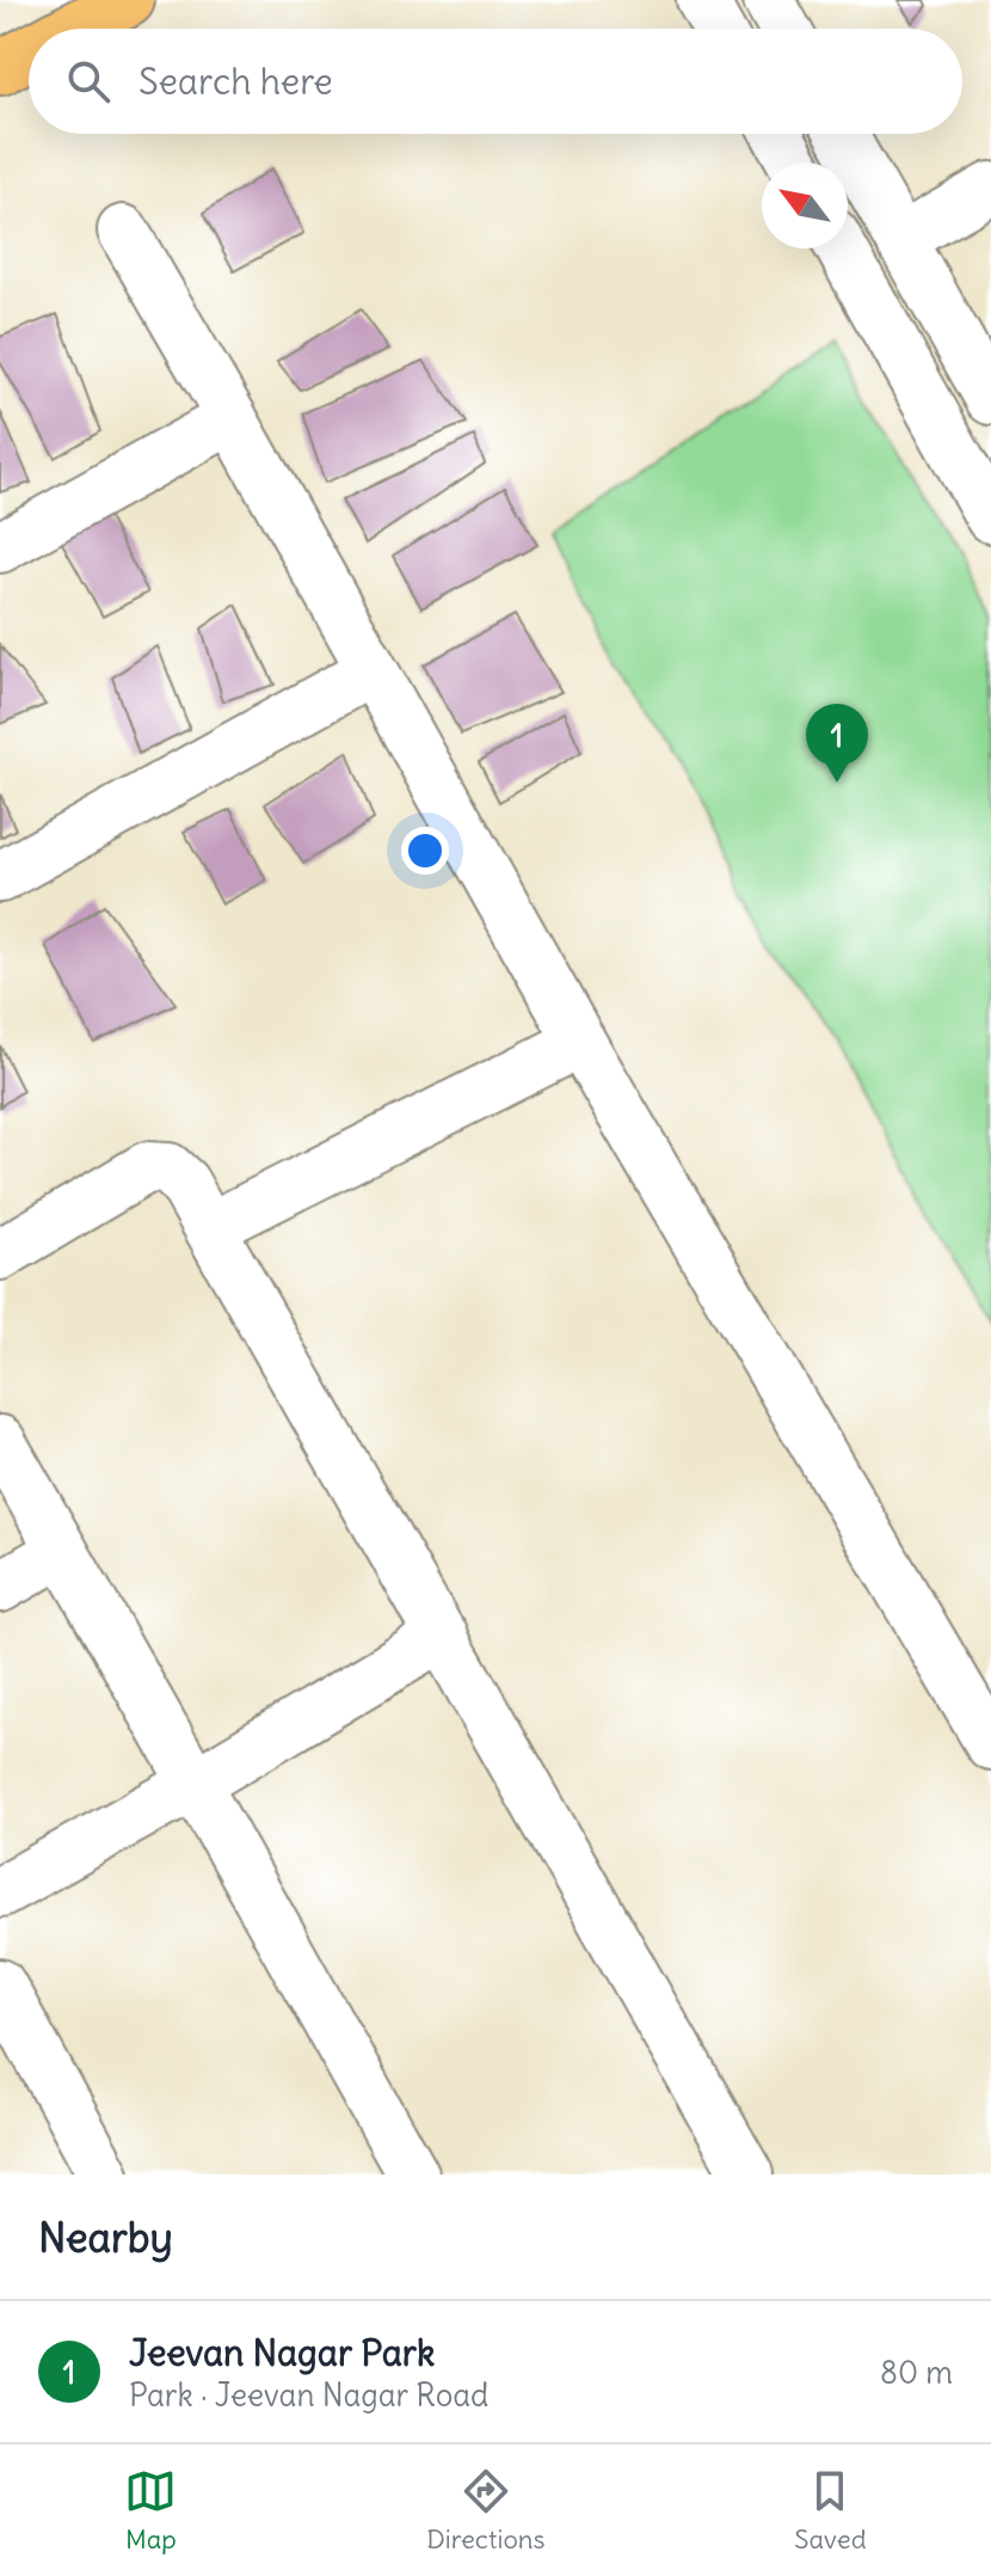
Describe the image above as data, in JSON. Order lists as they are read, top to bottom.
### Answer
{
  "north": "top left",
  "page": {
    "search": "Search here",
    "pins": "1",
    "heading": "Nearby",
    "list": [
      {
        "mark": "1",
        "name": "Jeevan Nagar Park",
        "note": "Park · Jeevan Nagar Road",
        "value": "80 m"
      }
    ],
    "nav": ["Map", "Directions", "Saved"]
  }
}
